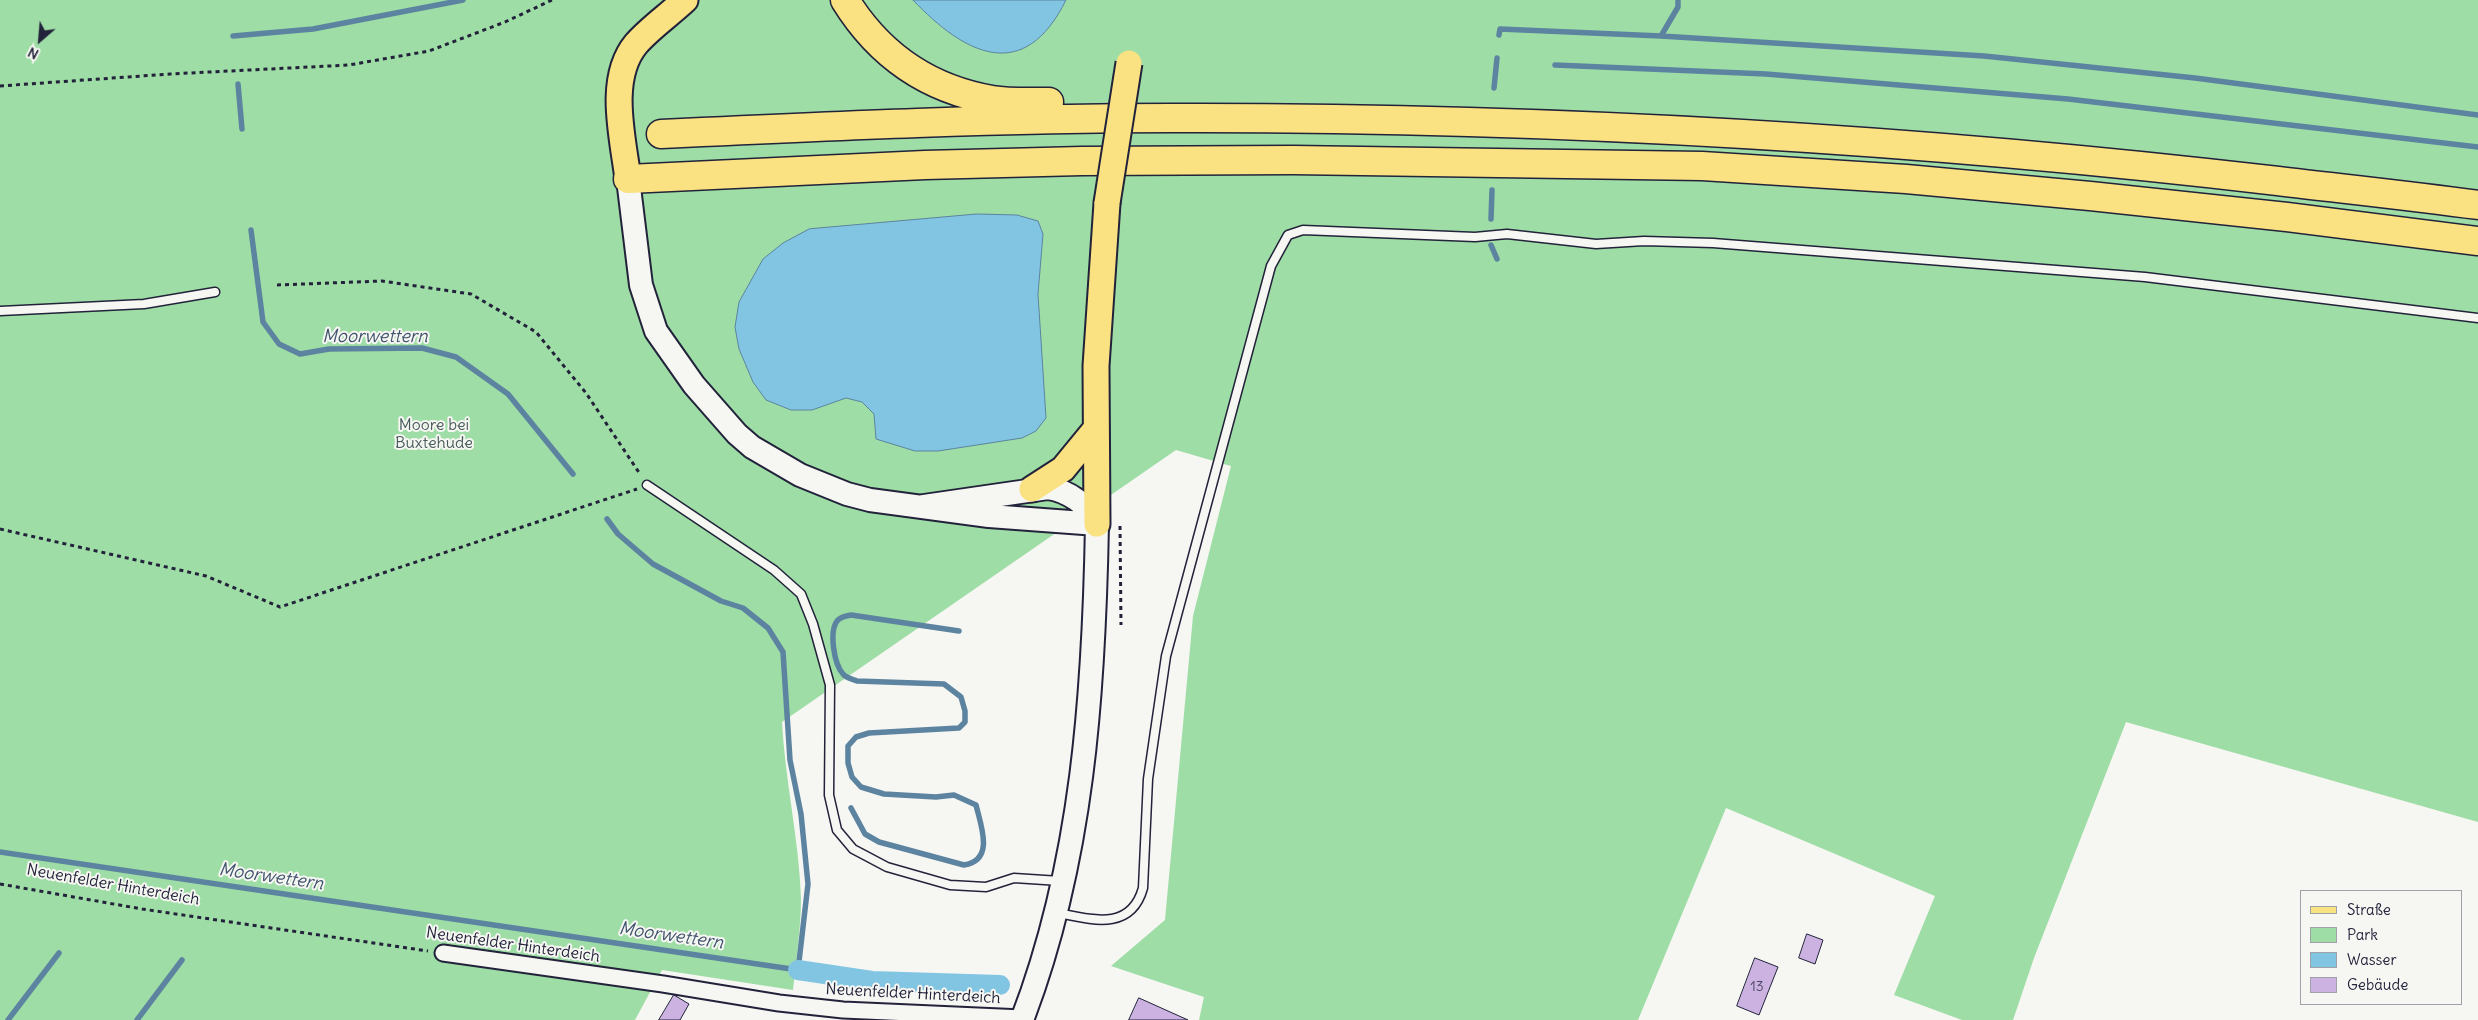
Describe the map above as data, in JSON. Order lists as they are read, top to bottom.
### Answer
{
  "streets": {
    "street": ["Neuenfelder Hinterdeich"]
  },
  "water": ["Moorwettern"],
  "parks": ["Moore bei Buxtehude"],
  "house_numbers": ["13"],
  "legend": [
    "Straße",
    "Park",
    "Wasser",
    "Gebäude"
  ],
  "north": "bottom left"
}
